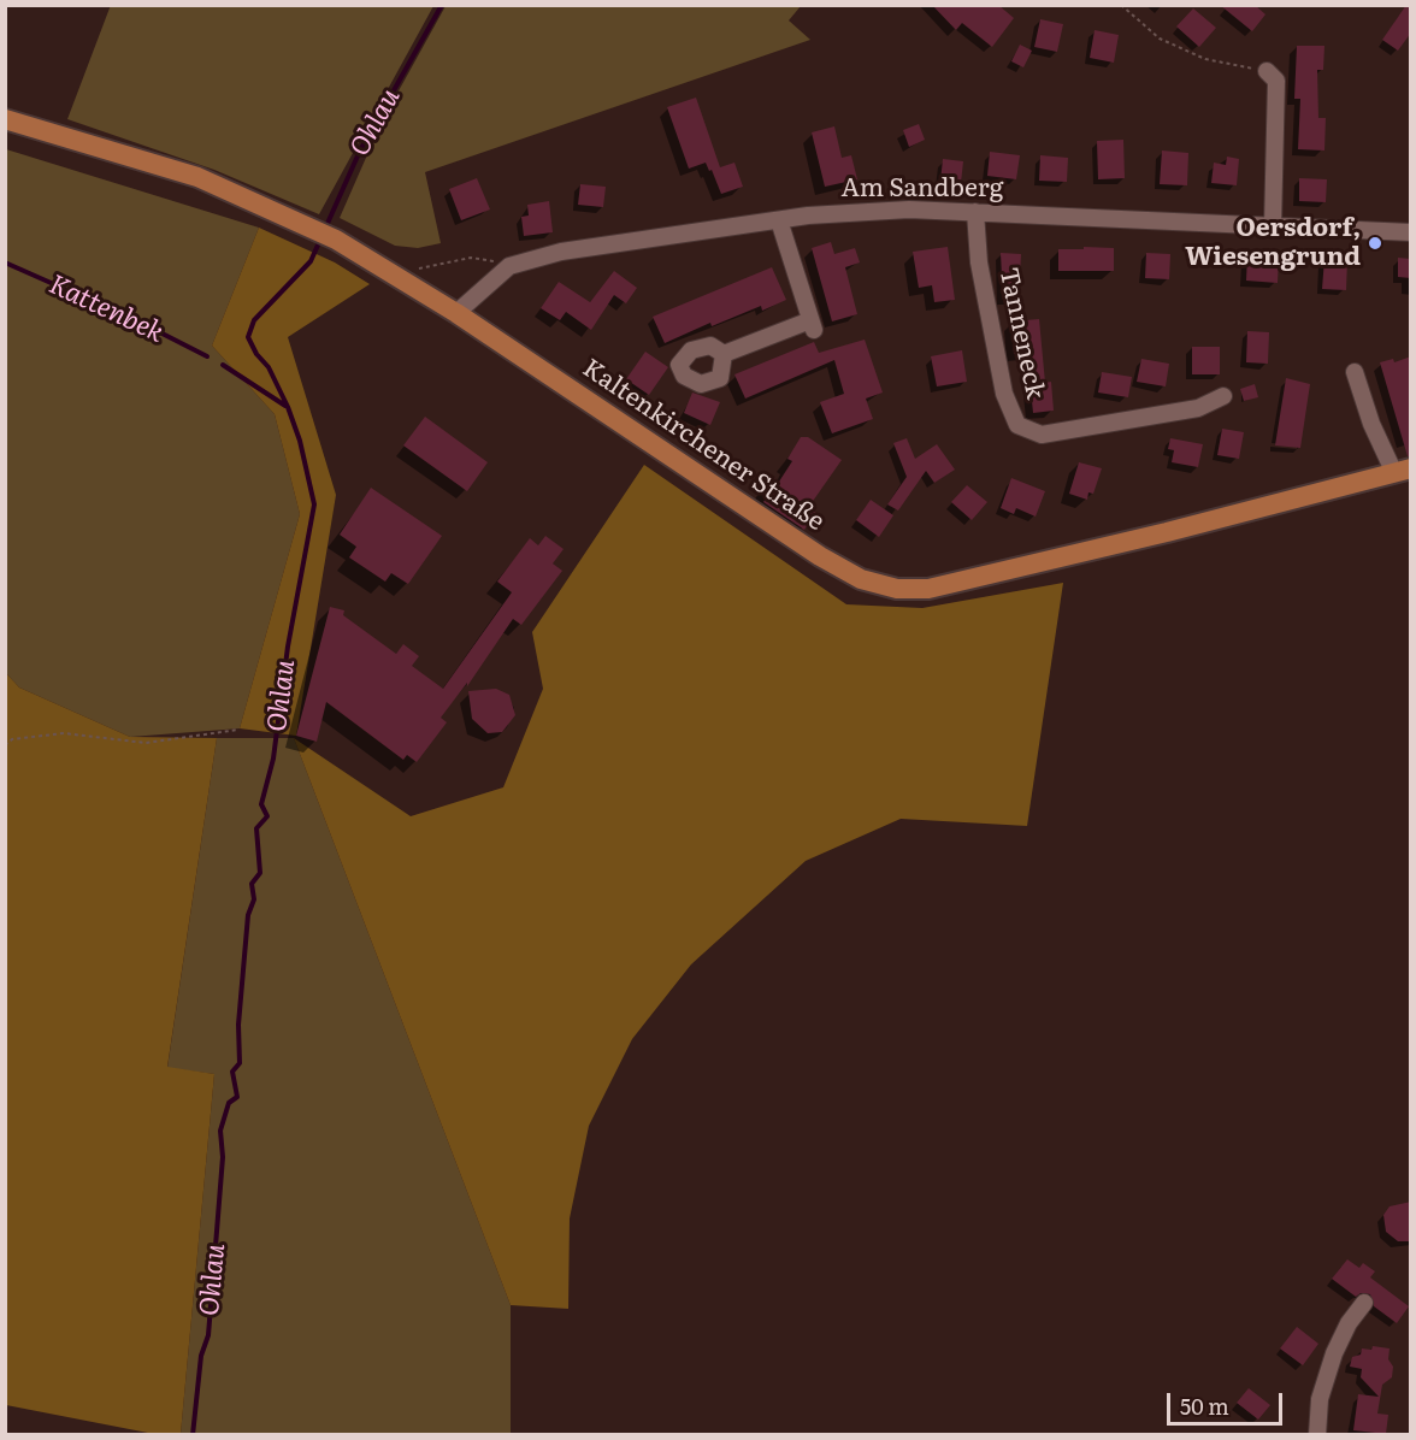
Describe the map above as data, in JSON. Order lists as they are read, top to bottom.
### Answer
{
  "streets": {
    "main road": ["Kaltenkirchener Straße"],
    "street": ["Am Sandberg", "Tanneneck"]
  },
  "crossings": [
    ["Am Sandberg", "Tanneneck"],
    ["Am Sandberg", "Kaltenkirchener Straße"]
  ],
  "water": ["Ohlau", "Kattenbek"],
  "places": ["Oersdorf, Wiesengrund"],
  "scale_bar": "50 m"
}
